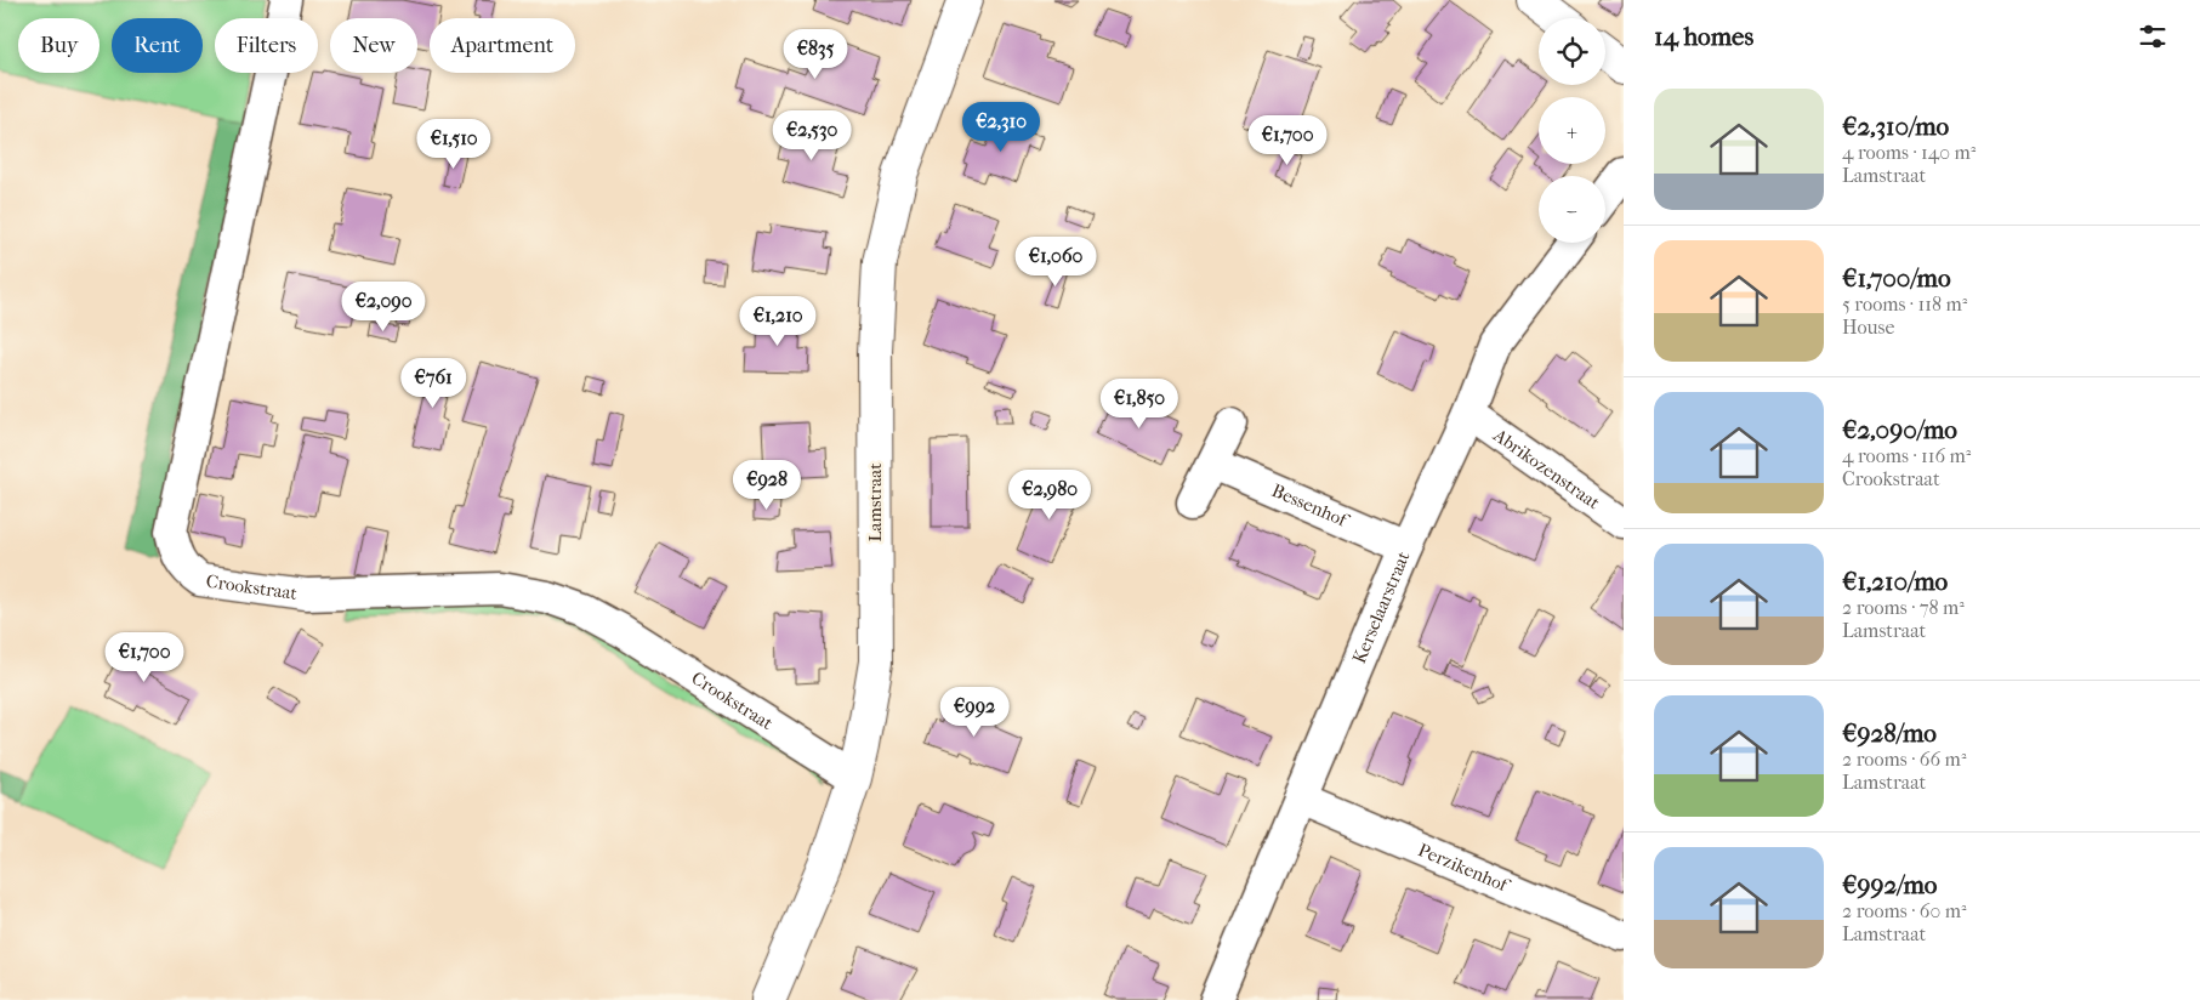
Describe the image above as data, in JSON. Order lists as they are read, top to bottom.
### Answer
{
  "streets": {
    "street": [
      "Abrikozenstraat",
      "Lamstraat",
      "Bessenhof",
      "Crookstraat",
      "Kerselaarstraat",
      "Perzikenhof"
    ]
  },
  "crossings": [
    ["Abrikozenstraat", "Kerselaarstraat"],
    ["Lamstraat", "Crookstraat"],
    ["Bessenhof", "Kerselaarstraat"],
    ["Kerselaarstraat", "Perzikenhof"]
  ],
  "page": {
    "heading": "14 homes",
    "map_buttons": ["+", "−"],
    "chip": [
      "Buy",
      "Rent",
      "Filters",
      "New",
      "Apartment"
    ],
    "price": [
      "€835",
      "€2,310",
      "€2,530",
      "€1,700",
      "€1,510",
      "€1,060",
      "€2,090",
      "€1,210",
      "€761",
      "€1,850",
      "€928",
      "€2,980",
      "€1,700",
      "€992"
    ],
    "list": [
      {
        "name": "€2,310/mo",
        "note": "4 rooms · 140 m² · Lamstraat"
      },
      {
        "name": "€1,700/mo",
        "note": "5 rooms · 118 m² · House"
      },
      {
        "name": "€2,090/mo",
        "note": "4 rooms · 116 m² · Crookstraat"
      },
      {
        "name": "€1,210/mo",
        "note": "2 rooms · 78 m² · Lamstraat"
      },
      {
        "name": "€928/mo",
        "note": "2 rooms · 66 m² · Lamstraat"
      },
      {
        "name": "€992/mo",
        "note": "2 rooms · 60 m² · Lamstraat"
      }
    ]
  }
}
